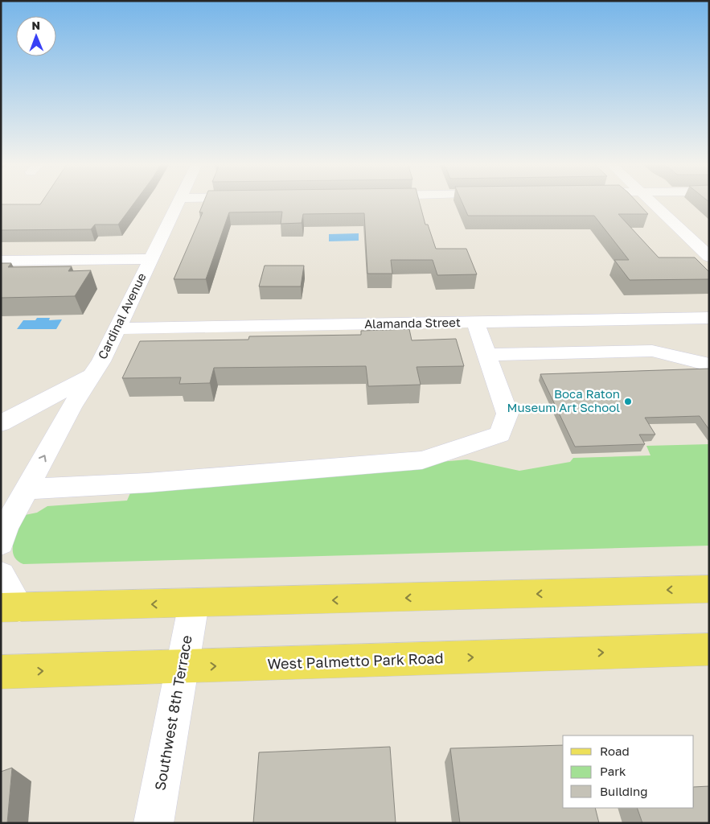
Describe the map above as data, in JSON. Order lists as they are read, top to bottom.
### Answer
{
  "streets": {
    "main road": ["West Palmetto Park Road"],
    "street": ["Cardinal Avenue", "Alamanda Street", "Southwest 8th Terrace"]
  },
  "crossings": [
    ["Cardinal Avenue", "Alamanda Street"],
    ["West Palmetto Park Road", "Southwest 8th Terrace"]
  ],
  "places": ["Boca Raton Museum Art School"],
  "legend": ["Road", "Park", "Building"],
  "north": "top"
}
